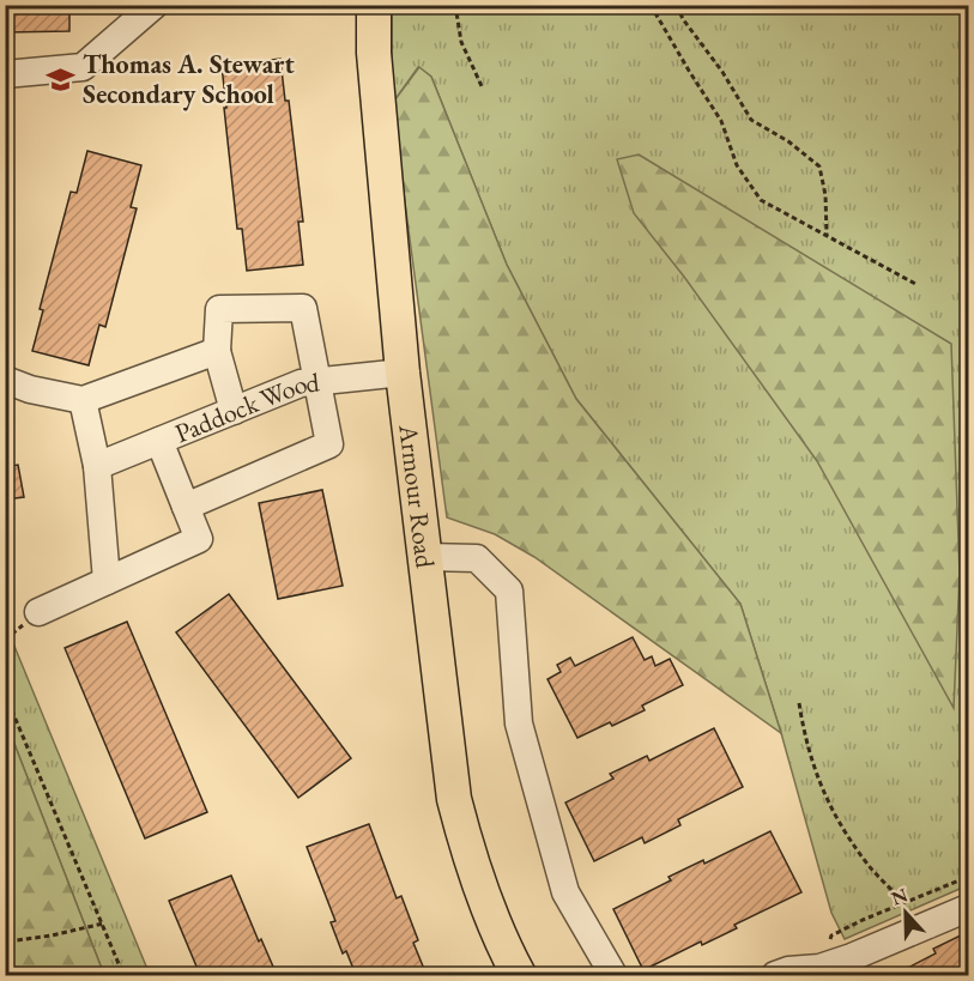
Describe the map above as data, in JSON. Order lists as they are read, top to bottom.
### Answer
{
  "streets": {
    "main road": ["Armour Road"],
    "street": ["Paddock Wood"]
  },
  "crossings": [
    ["Paddock Wood", "Armour Road"]
  ],
  "places": {
    "school or university": ["Thomas A. Stewart Secondary School"]
  },
  "north": "top"
}
